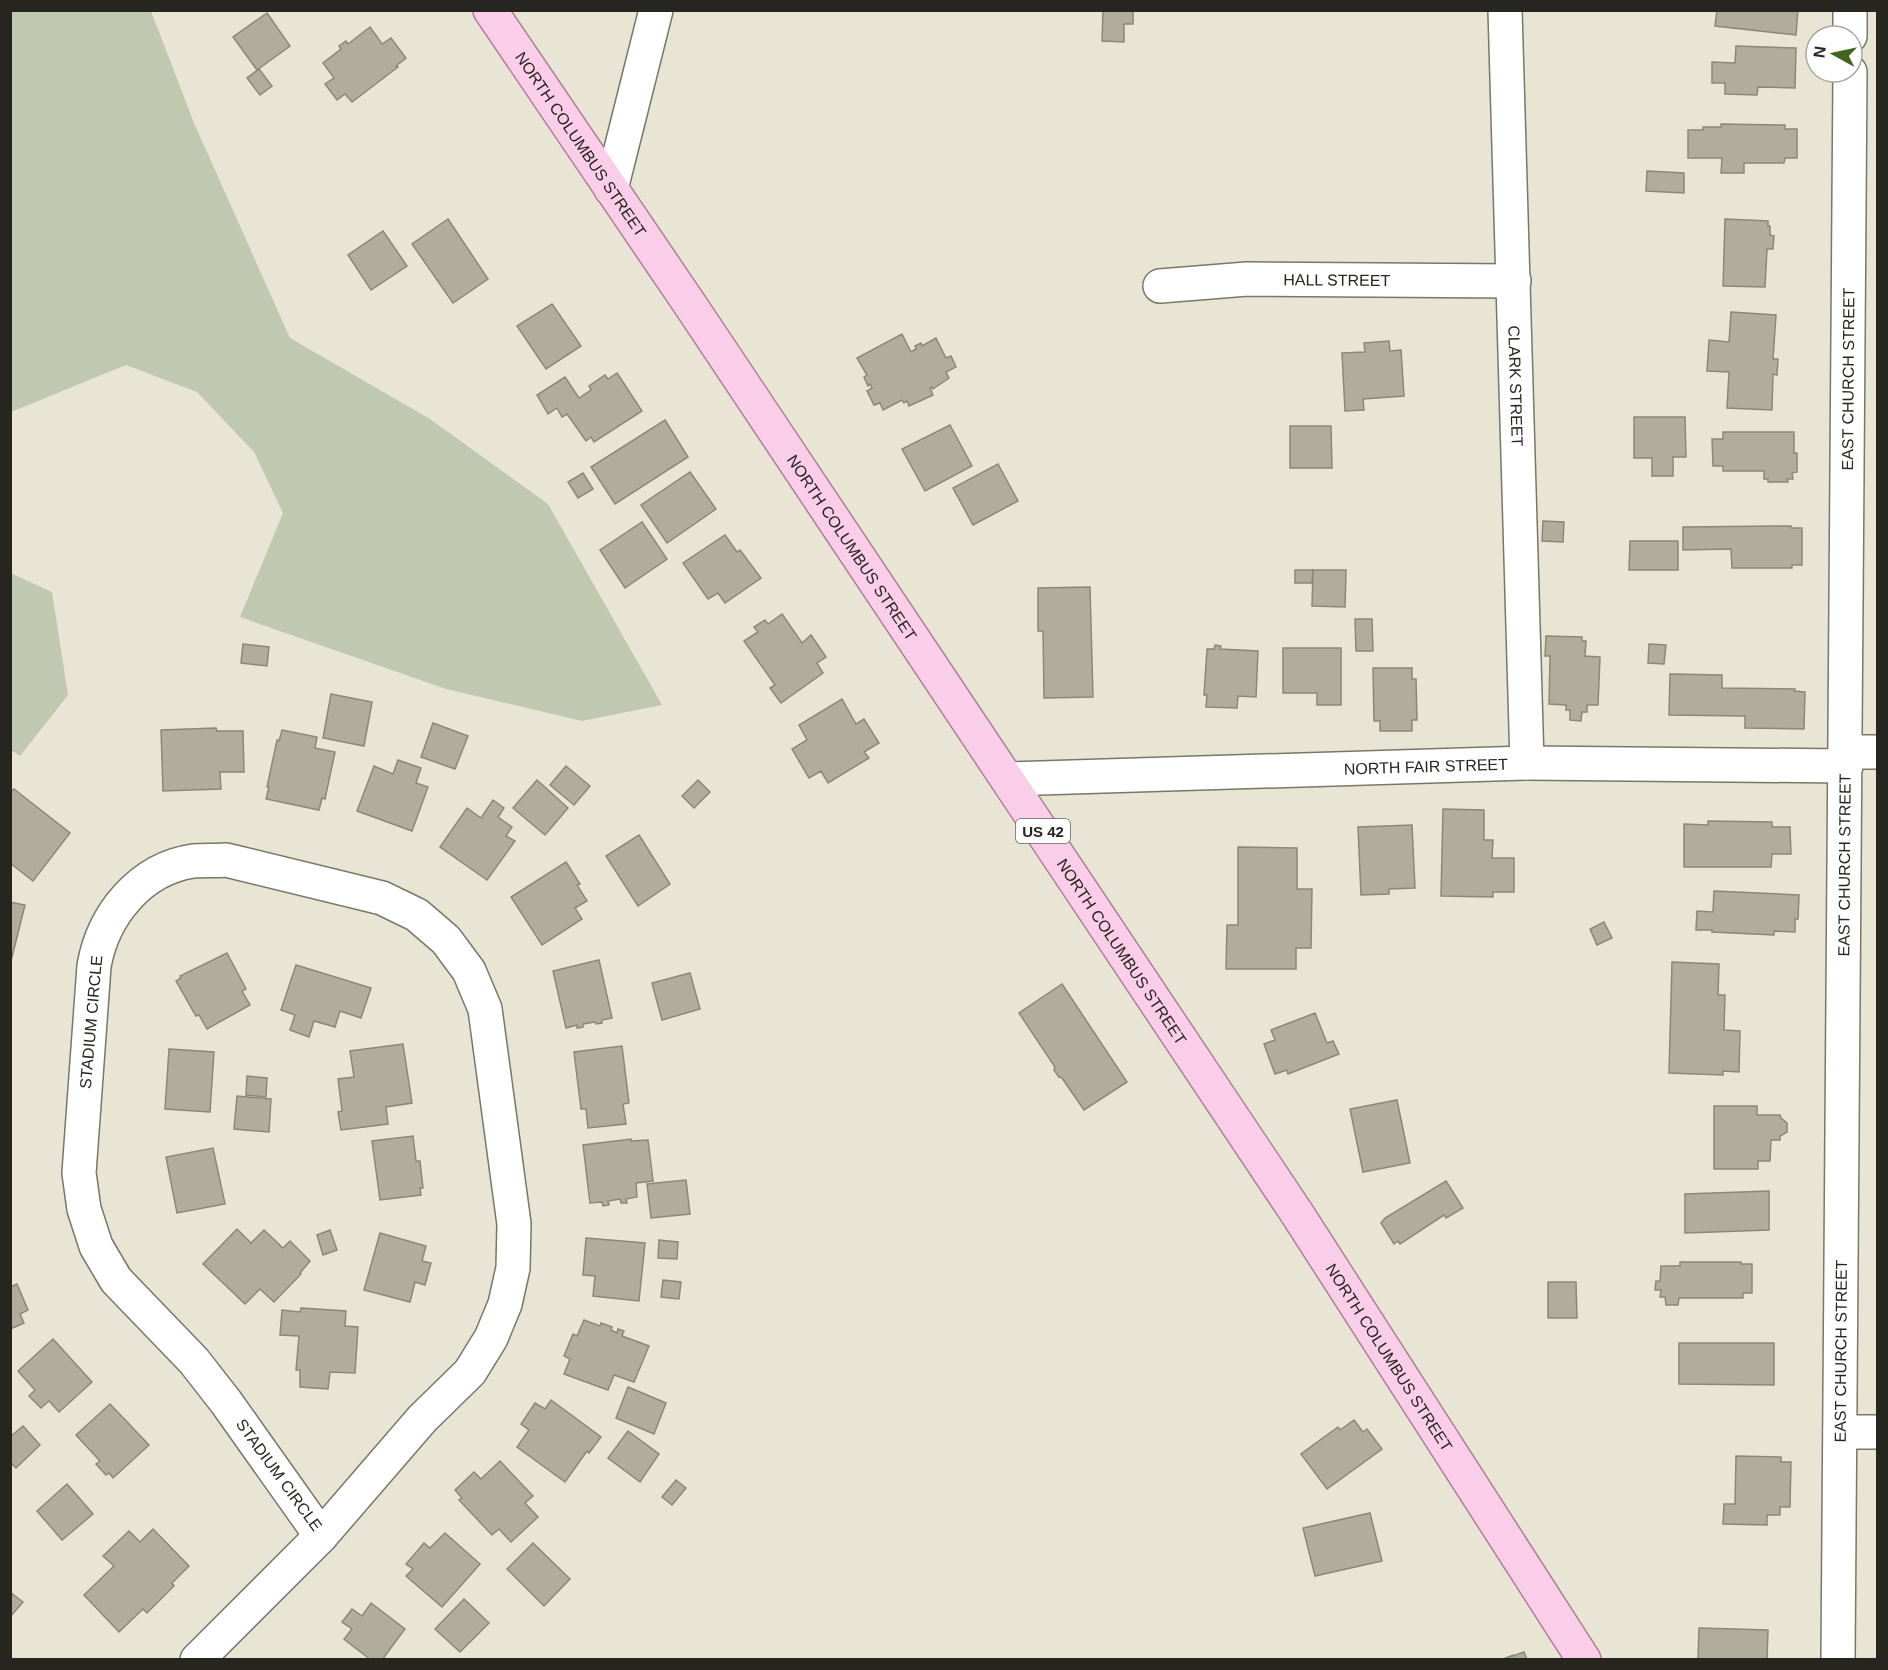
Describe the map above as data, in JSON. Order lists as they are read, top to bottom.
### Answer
{
  "streets": {
    "main road": ["NORTH COLUMBUS STREET", "US 42"],
    "street": [
      "HALL STREET",
      "EAST CHURCH STREET",
      "CLARK STREET",
      "NORTH FAIR STREET",
      "STADIUM CIRCLE"
    ]
  },
  "crossings": [
    ["NORTH COLUMBUS STREET", "NORTH FAIR STREET"],
    ["HALL STREET", "CLARK STREET"],
    ["EAST CHURCH STREET", "NORTH FAIR STREET"],
    ["CLARK STREET", "NORTH FAIR STREET"]
  ],
  "north": "left"
}
